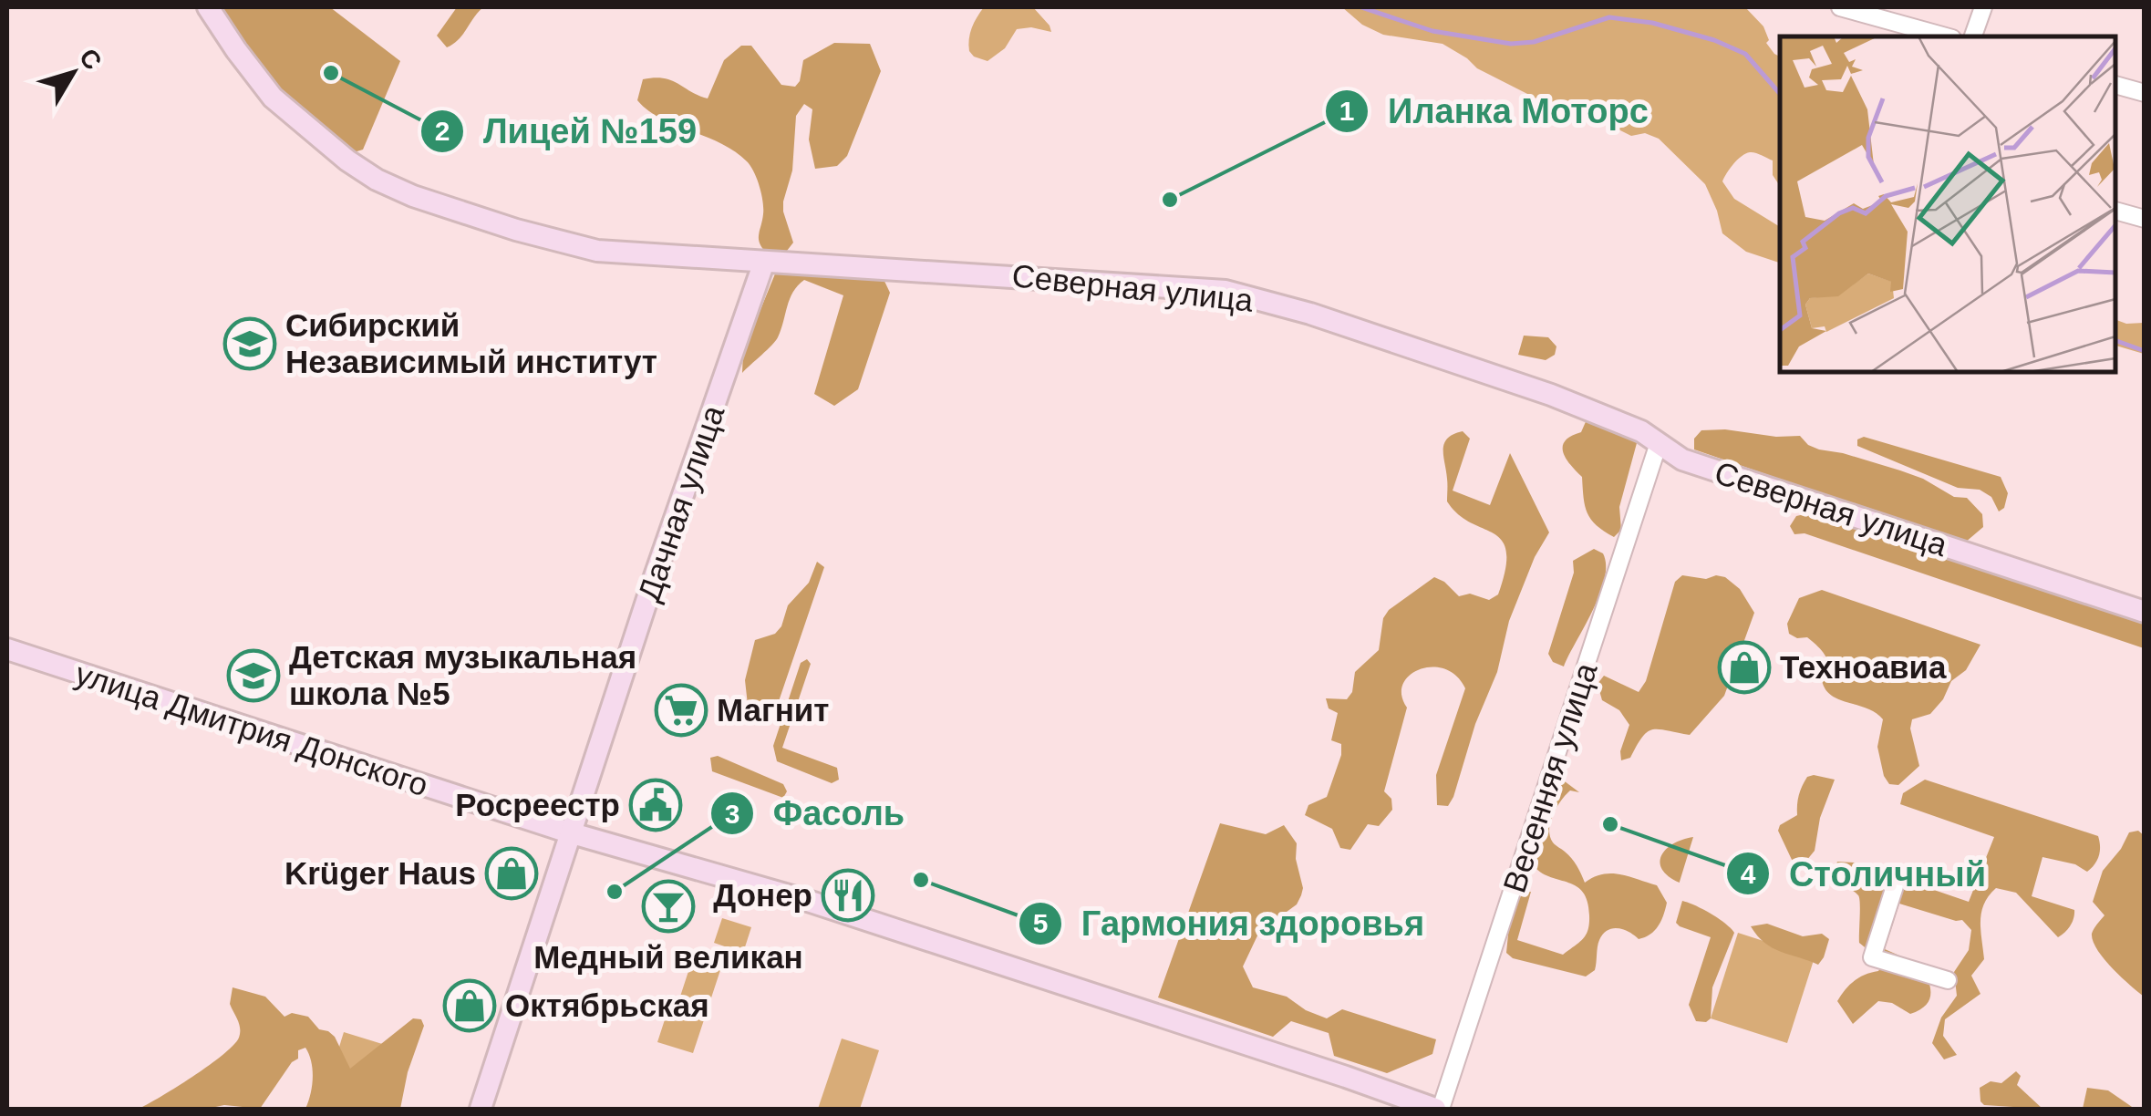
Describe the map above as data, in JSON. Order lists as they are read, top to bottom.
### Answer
{
  "streets": {
    "street": [
      "Северная улица",
      "Дачная улица",
      "улица Дмитрия Донского",
      "Весенняя улица"
    ]
  },
  "crossings": [
    ["Северная улица", "Дачная улица"],
    ["Северная улица", "Весенняя улица"],
    ["Дачная улица", "улица Дмитрия Донского"],
    ["улица Дмитрия Донского", "Весенняя улица"]
  ],
  "places": {
    "other": [
      "Лицей №159",
      "Иланка Моторс",
      "Столичный",
      "Гармония здоровья",
      "Фасоль"
    ],
    "school or university": ["Сибирский Независимый институт", "Детская музыкальная школа №5"],
    "shop": ["Техноавиа", "Krüger Haus", "Октябрьская"],
    "supermarket": ["Магнит"],
    "public building": ["Росреестр"],
    "restaurant": ["Донер"],
    "bar": ["Медный великан"]
  },
  "north": "top right"
}
